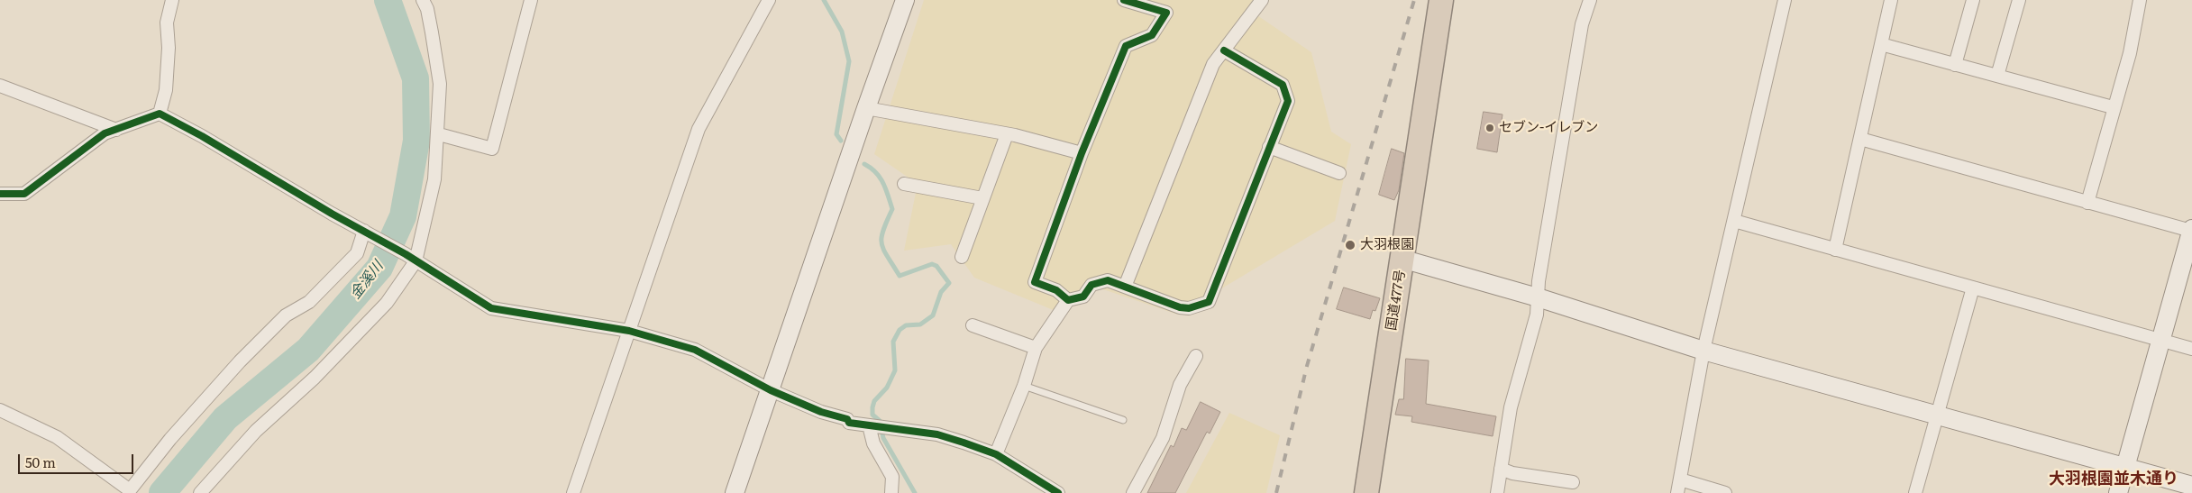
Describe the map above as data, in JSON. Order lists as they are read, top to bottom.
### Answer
{
  "streets": {
    "highway": ["国道477号"]
  },
  "districts": ["大羽根園並木通り"],
  "water": ["金溪川"],
  "places": ["セブン-イレブン", "大羽根園"],
  "scale_bar": "50 m"
}
